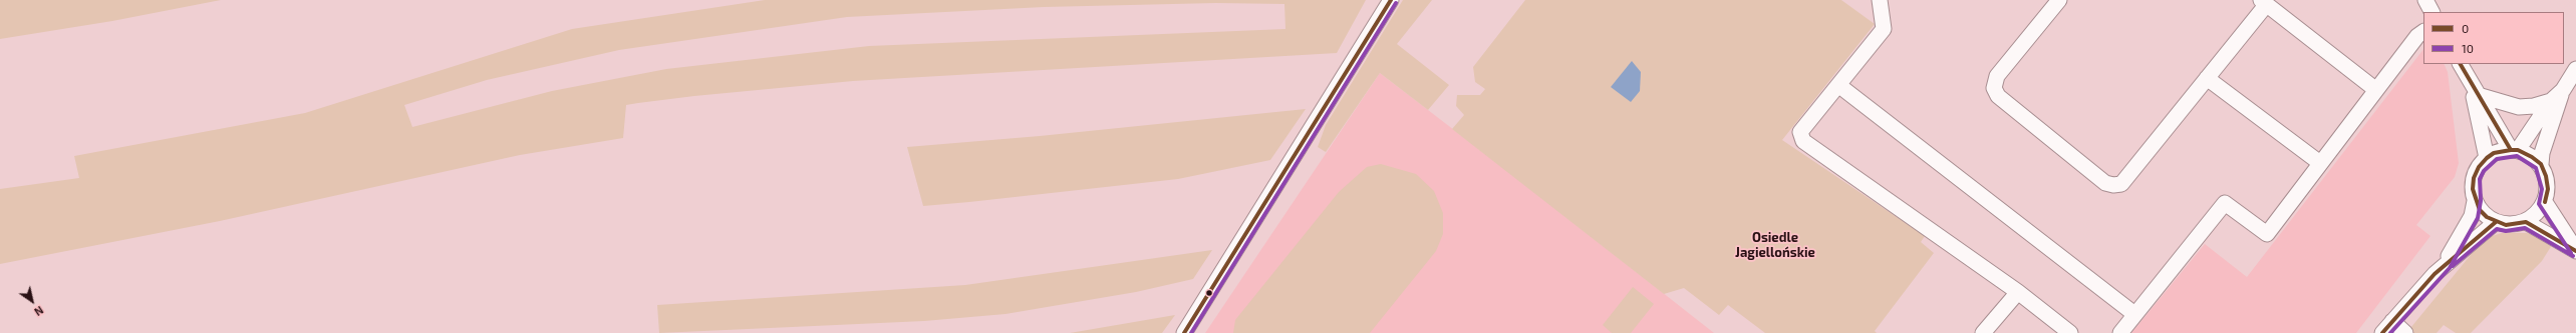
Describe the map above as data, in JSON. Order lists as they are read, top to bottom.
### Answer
{
  "districts": ["Osiedle Jagiellońskie"],
  "lines": ["transit line 0", "transit line 10"],
  "legend": ["0", "10"],
  "north": "bottom right"
}
